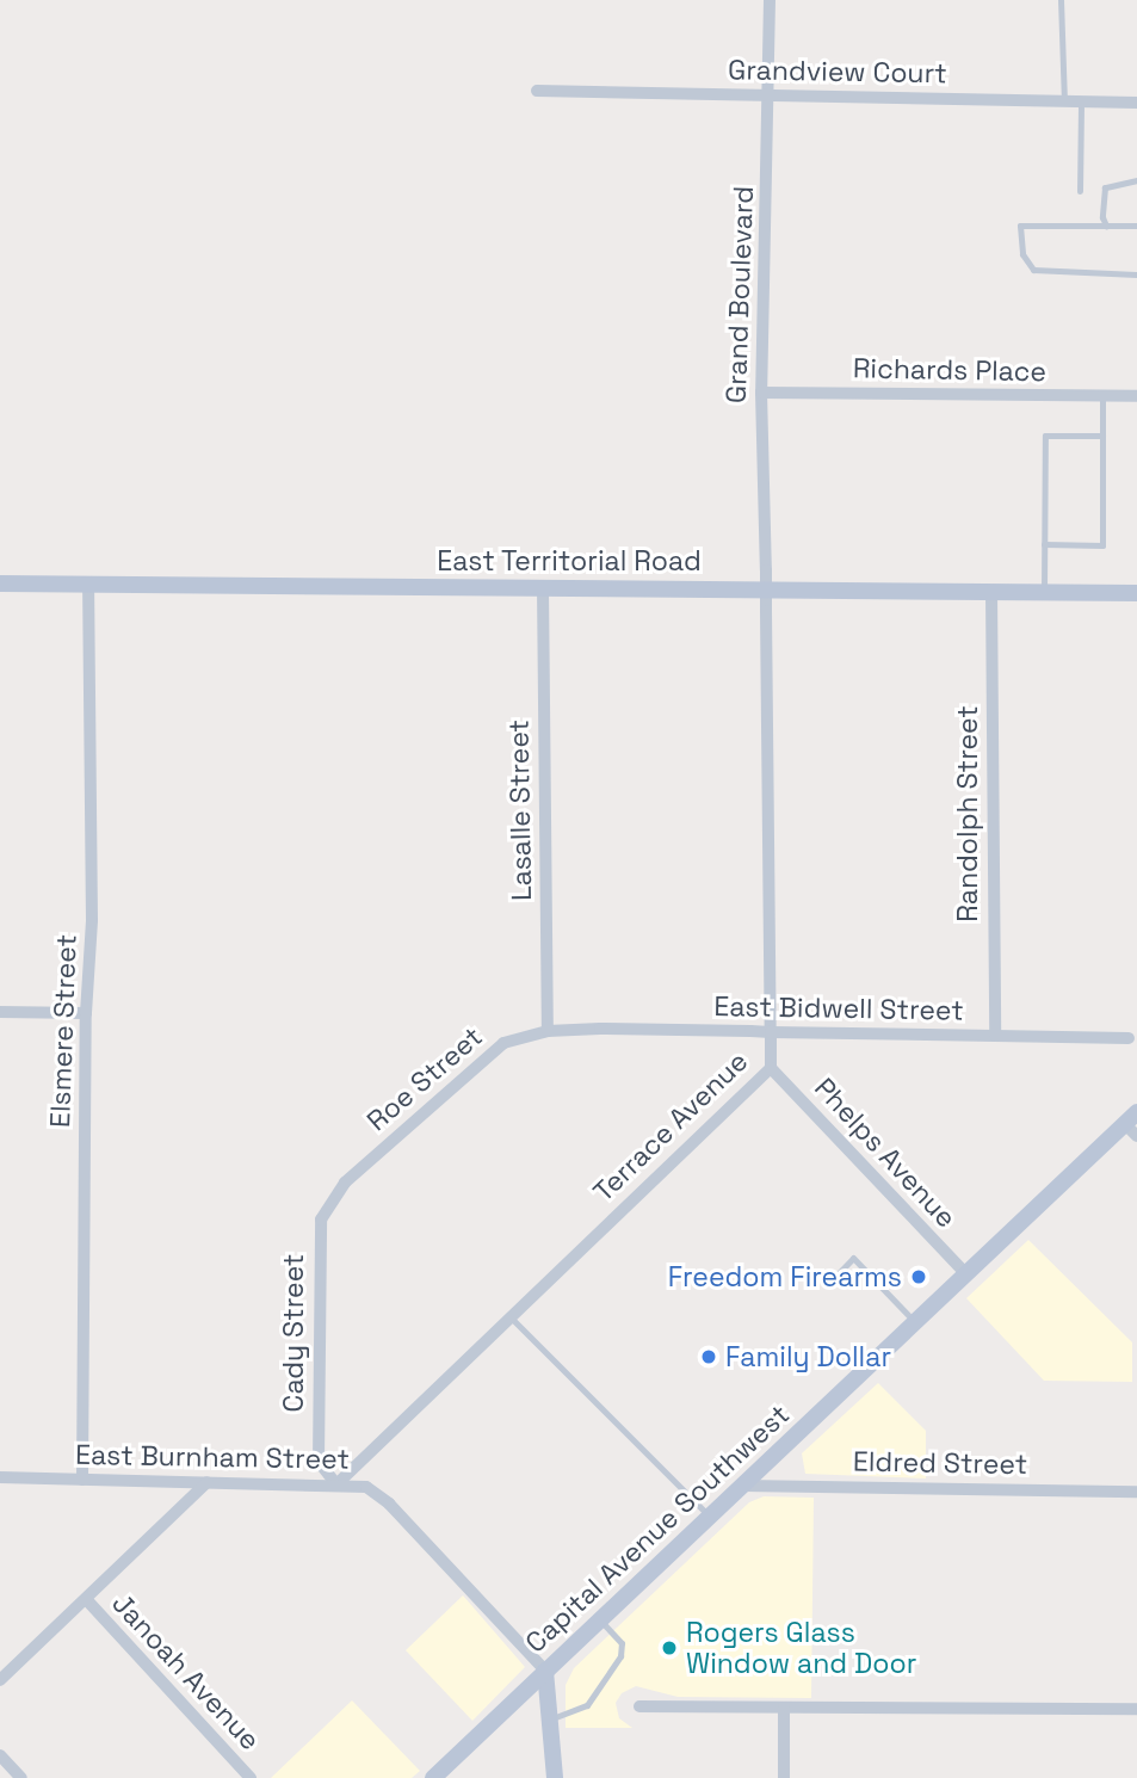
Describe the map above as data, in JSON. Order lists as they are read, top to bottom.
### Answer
{
  "streets": {
    "street": [
      "Grandview Court",
      "Grand Boulevard",
      "Richards Place",
      "East Territorial Road",
      "Lasalle Street",
      "Randolph Street",
      "East Bidwell Street",
      "Elsmere Street",
      "Roe Street",
      "Terrace Avenue",
      "Phelps Avenue",
      "Cady Street",
      "East Burnham Street",
      "Eldred Street",
      "Capital Avenue Southwest",
      "Janoah Avenue"
    ]
  },
  "crossings": [
    ["Grandview Court", "Grand Boulevard"],
    ["Grand Boulevard", "Richards Place"],
    ["Grand Boulevard", "East Territorial Road"],
    ["Grand Boulevard", "Terrace Avenue"],
    ["East Territorial Road", "Lasalle Street"],
    ["East Territorial Road", "Randolph Street"],
    ["East Territorial Road", "Elsmere Street"],
    ["East Territorial Road", "Terrace Avenue"],
    ["Lasalle Street", "East Bidwell Street"],
    ["Lasalle Street", "Roe Street"],
    ["Randolph Street", "East Bidwell Street"],
    ["East Bidwell Street", "Roe Street"],
    ["East Bidwell Street", "Terrace Avenue"],
    ["Elsmere Street", "East Burnham Street"],
    ["Roe Street", "Cady Street"],
    ["Terrace Avenue", "Phelps Avenue"],
    ["Terrace Avenue", "Cady Street"],
    ["Terrace Avenue", "East Burnham Street"],
    ["Phelps Avenue", "Capital Avenue Southwest"],
    ["Cady Street", "East Burnham Street"],
    ["East Burnham Street", "Capital Avenue Southwest"],
    ["Eldred Street", "Capital Avenue Southwest"]
  ],
  "places": ["Freedom Firearms", "Family Dollar", "Rogers Glass Window and Door"]
}
